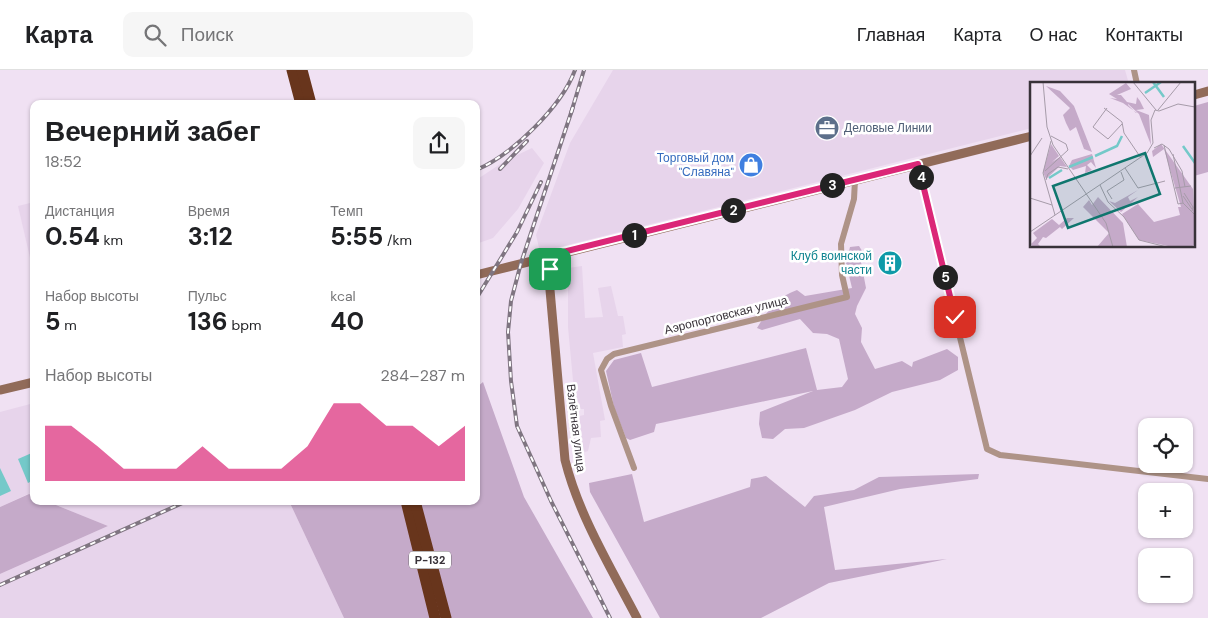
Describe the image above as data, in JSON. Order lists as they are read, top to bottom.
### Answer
{
  "streets": {
    "highway": ["Р-132"],
    "main road": ["Взлётная улица"],
    "street": ["Аэропортовская улица"]
  },
  "places": {
    "office": ["Деловые Линии"],
    "shop": ["Торговый дом \"Славяна\""],
    "building": ["Клуб воинской части"]
  },
  "page": {
    "header": "Карта",
    "search": "Поиск",
    "nav": [
      "Главная",
      "Карта",
      "О нас",
      "Контакты"
    ],
    "heading": ["Вечерний забег", "18:52"],
    "pins": [
      "4",
      "3",
      "2",
      "1",
      "5"
    ],
    "stats": [
      ["Дистанция", "0.54 km"],
      ["Время", "3:12"],
      ["Темп", "5:55 /km"],
      ["Набор высоты", "5 m"],
      ["Пульс", "136 bpm"],
      ["kcal", "40"]
    ],
    "chart": ["Набор высоты", "284–287 m"],
    "map_buttons": ["+", "−"]
  }
}
